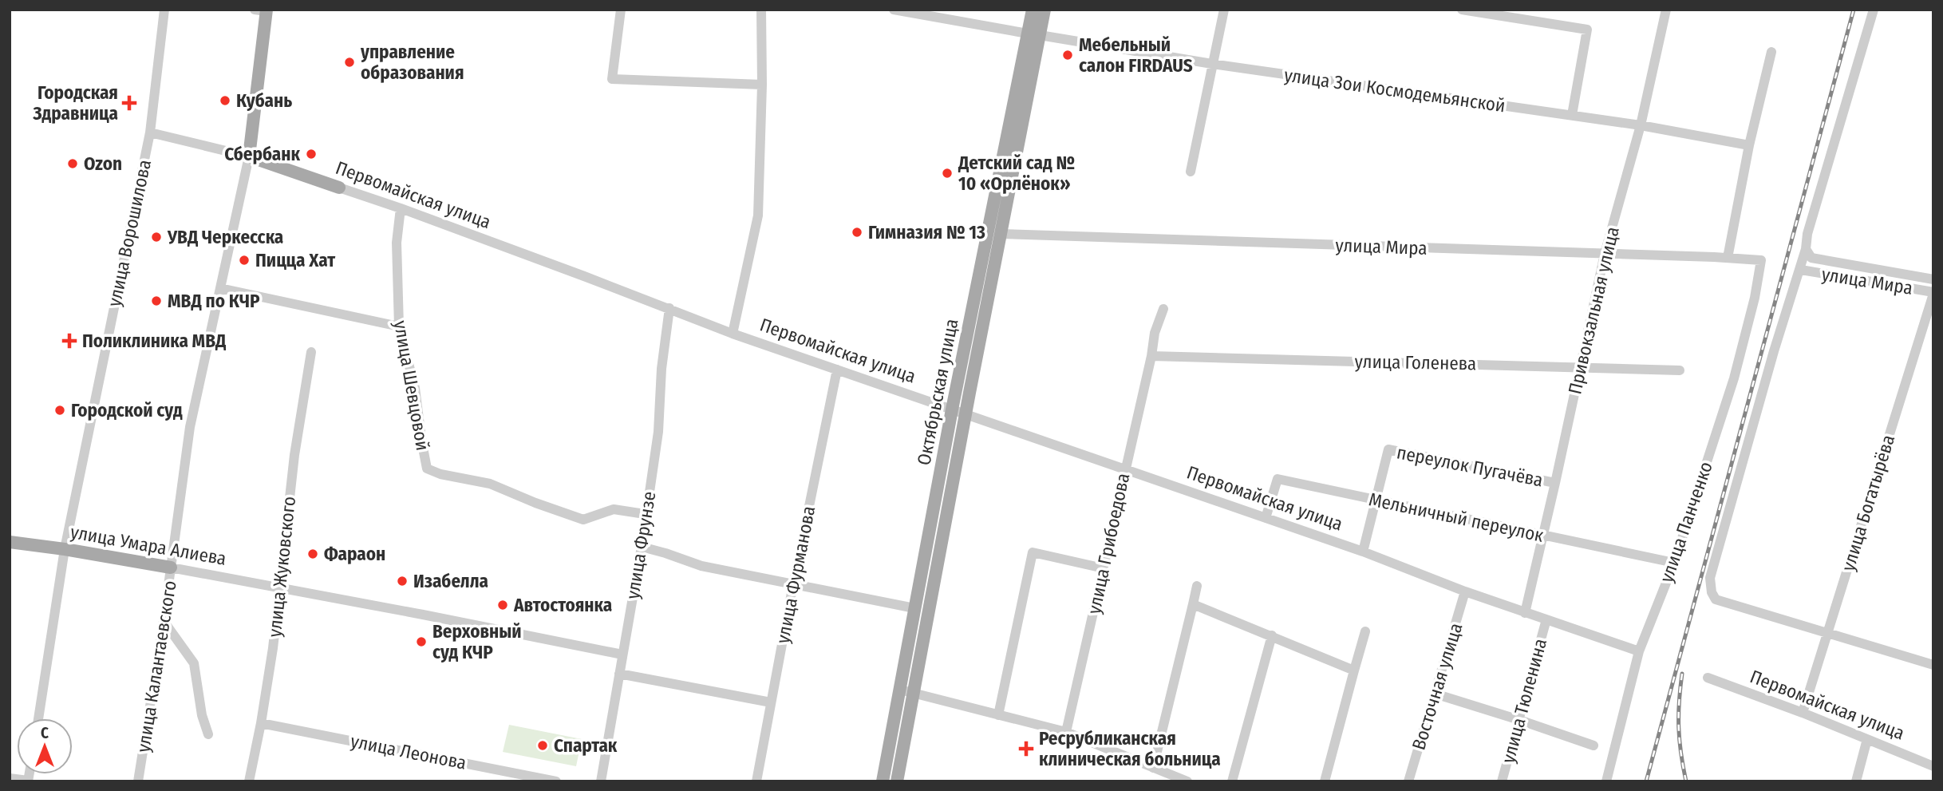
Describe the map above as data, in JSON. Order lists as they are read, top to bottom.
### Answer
{
  "streets": {
    "main road": ["Первомайская улица", "Октябрьская улица", "улица Умара Алиева"],
    "street": [
      "улица Зои Космодемьянской",
      "улица Ворошилова",
      "улица Мира",
      "Привокзальная улица",
      "улица Голенева",
      "улица Шевцовой",
      "переулок Пугачёва",
      "улица Богатырёва",
      "Мельничный переулок",
      "улица Панченко",
      "улица Грибоедова",
      "улица Фрунзе",
      "улица Жуковского",
      "улица Фурманова",
      "улица Калантаевского",
      "Восточная улица",
      "улица Тюленина",
      "улица Леонова"
    ]
  },
  "crossings": [
    ["улица Зои Космодемьянской", "Привокзальная улица"],
    ["улица Зои Космодемьянской", "Октябрьская улица"],
    ["Первомайская улица", "улица Ворошилова"],
    ["Первомайская улица", "Привокзальная улица"],
    ["Первомайская улица", "улица Шевцовой"],
    ["Первомайская улица", "Октябрьская улица"],
    ["Первомайская улица", "переулок Пугачёва"],
    ["Первомайская улица", "улица Богатырёва"],
    ["Первомайская улица", "Мельничный переулок"],
    ["Первомайская улица", "улица Панченко"],
    ["Первомайская улица", "улица Грибоедова"],
    ["Первомайская улица", "улица Фрунзе"],
    ["Первомайская улица", "улица Фурманова"],
    ["Первомайская улица", "улица Калантаевского"],
    ["Первомайская улица", "Восточная улица"],
    ["Первомайская улица", "улица Тюленина"],
    ["улица Ворошилова", "улица Умара Алиева"],
    ["улица Мира", "Привокзальная улица"],
    ["улица Мира", "Октябрьская улица"],
    ["улица Мира", "улица Богатырёва"],
    ["улица Мира", "улица Панченко"],
    ["Привокзальная улица", "улица Голенева"],
    ["Привокзальная улица", "переулок Пугачёва"],
    ["Привокзальная улица", "Мельничный переулок"],
    ["улица Голенева", "улица Грибоедова"],
    ["улица Шевцовой", "улица Фрунзе"],
    ["переулок Пугачёва", "Мельничный переулок"],
    ["Мельничный переулок", "улица Панченко"],
    ["улица Умара Алиева", "улица Фрунзе"],
    ["улица Умара Алиева", "улица Жуковского"],
    ["улица Умара Алиева", "улица Калантаевского"],
    ["улица Жуковского", "улица Леонова"]
  ],
  "places": {
    "other": [
      "Мебельный салон FIRDAUS",
      "управление образования",
      "Кубань",
      "Сбербанк",
      "Ozon",
      "Детский сад № 10 «Орлёнок»",
      "Гимназия № 13",
      "УВД Черкесска",
      "Пицца Хат",
      "МВД по КЧР",
      "Городской суд",
      "Фараон",
      "Изабелла",
      "Автостоянка",
      "Верховный суд КЧР",
      "Спартак"
    ],
    "health": ["Городская Здравница", "Поликлиника МВД", "Ресрубликанская клиническая больница"]
  },
  "north": "top"
}
